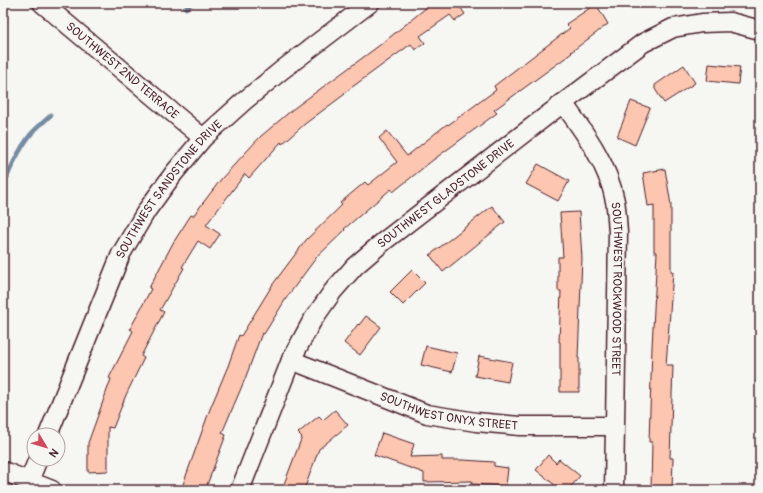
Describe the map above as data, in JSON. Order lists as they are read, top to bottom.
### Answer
{
  "streets": {
    "street": [
      "SOUTHWEST 2ND TERRACE",
      "SOUTHWEST SANDSTONE DRIVE",
      "SOUTHWEST GLADSTONE DRIVE",
      "SOUTHWEST ROCKWOOD STREET",
      "SOUTHWEST ONYX STREET"
    ]
  },
  "crossings": [
    ["SOUTHWEST 2ND TERRACE", "SOUTHWEST SANDSTONE DRIVE"],
    ["SOUTHWEST GLADSTONE DRIVE", "SOUTHWEST ROCKWOOD STREET"],
    ["SOUTHWEST GLADSTONE DRIVE", "SOUTHWEST ONYX STREET"],
    ["SOUTHWEST ROCKWOOD STREET", "SOUTHWEST ONYX STREET"]
  ],
  "north": "bottom right"
}
